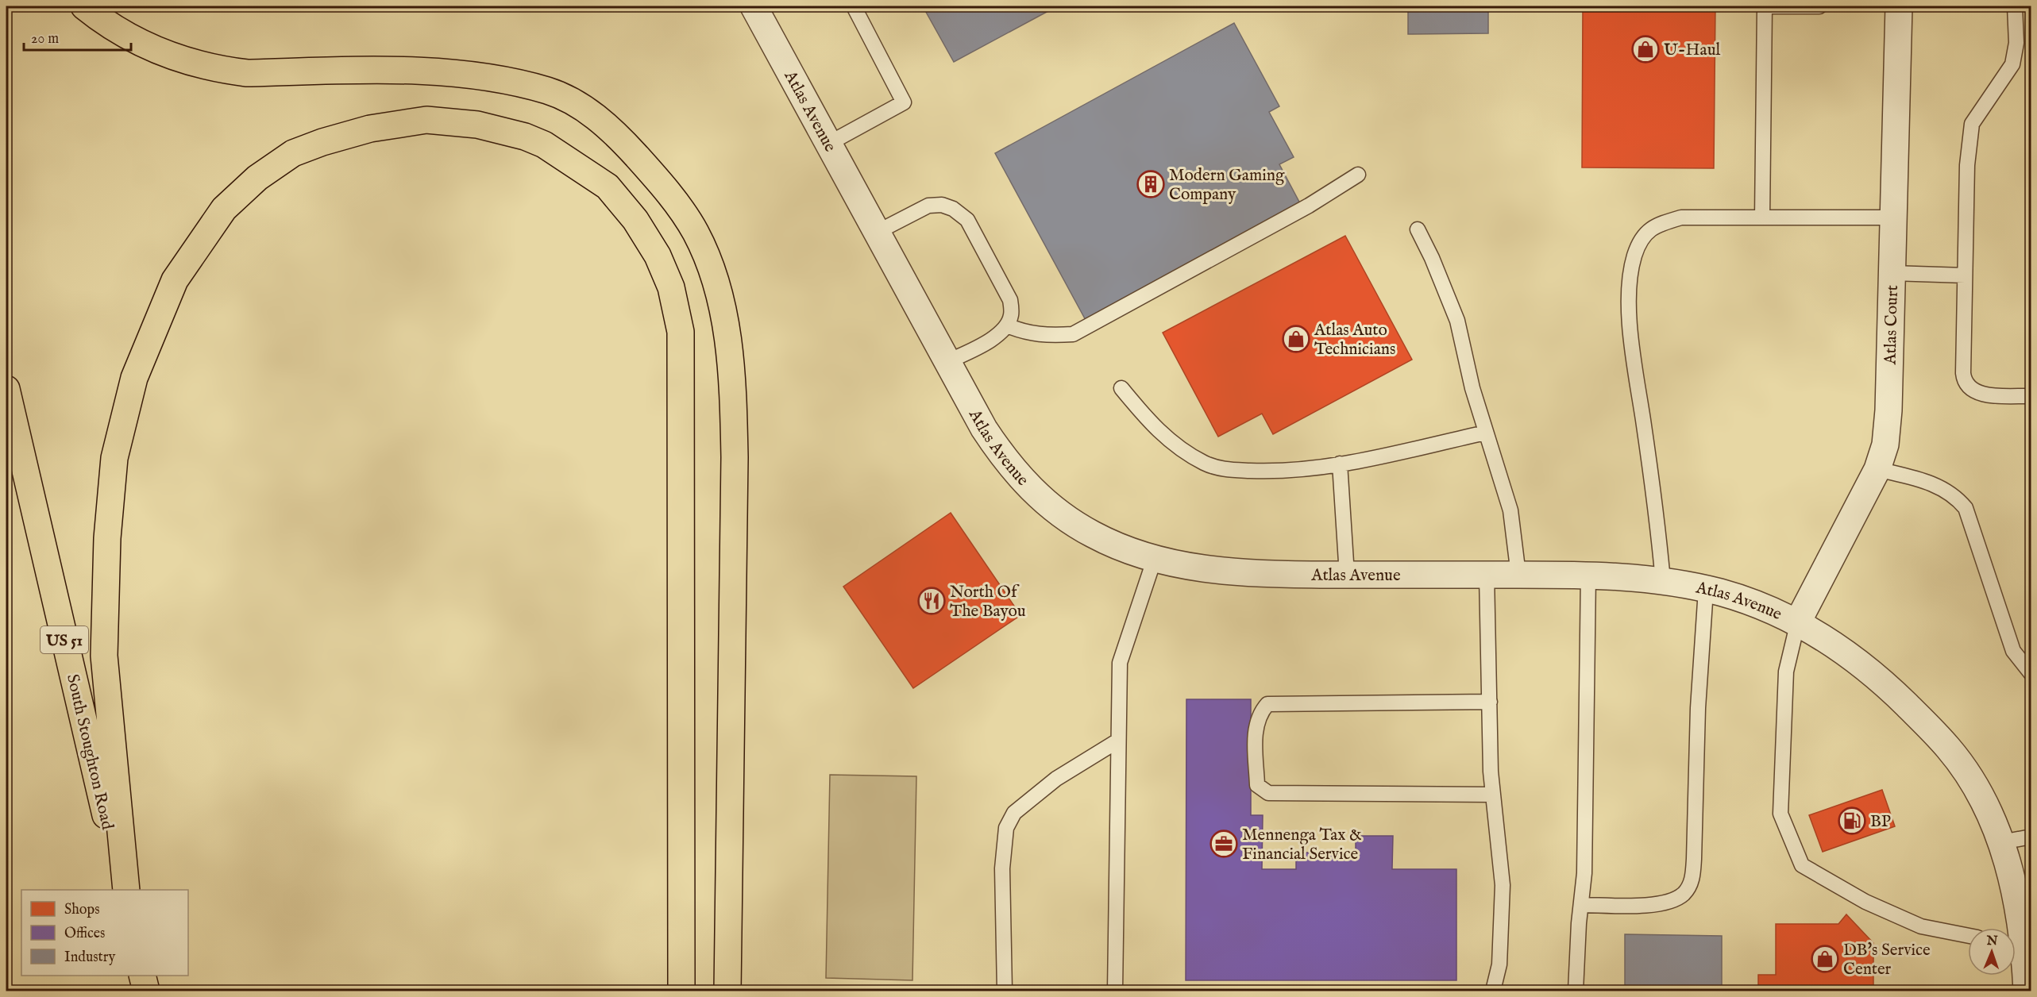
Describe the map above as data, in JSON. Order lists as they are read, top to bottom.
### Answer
{
  "streets": {
    "main road": ["US 51", "South Stoughton Road"],
    "street": ["Atlas Avenue", "Atlas Court"]
  },
  "crossings": [
    ["Atlas Avenue", "Atlas Court"]
  ],
  "places": {
    "shop": ["U-Haul", "Atlas Auto Technicians", "DB's Service Center"],
    "building": ["Modern Gaming Company"],
    "restaurant": ["North Of The Bayou"],
    "fuel station": ["BP"],
    "office": ["Mennenga Tax & Financial Service"]
  },
  "legend": ["Shops", "Offices", "Industry"],
  "scale_bar": "20 m",
  "north": "top"
}
